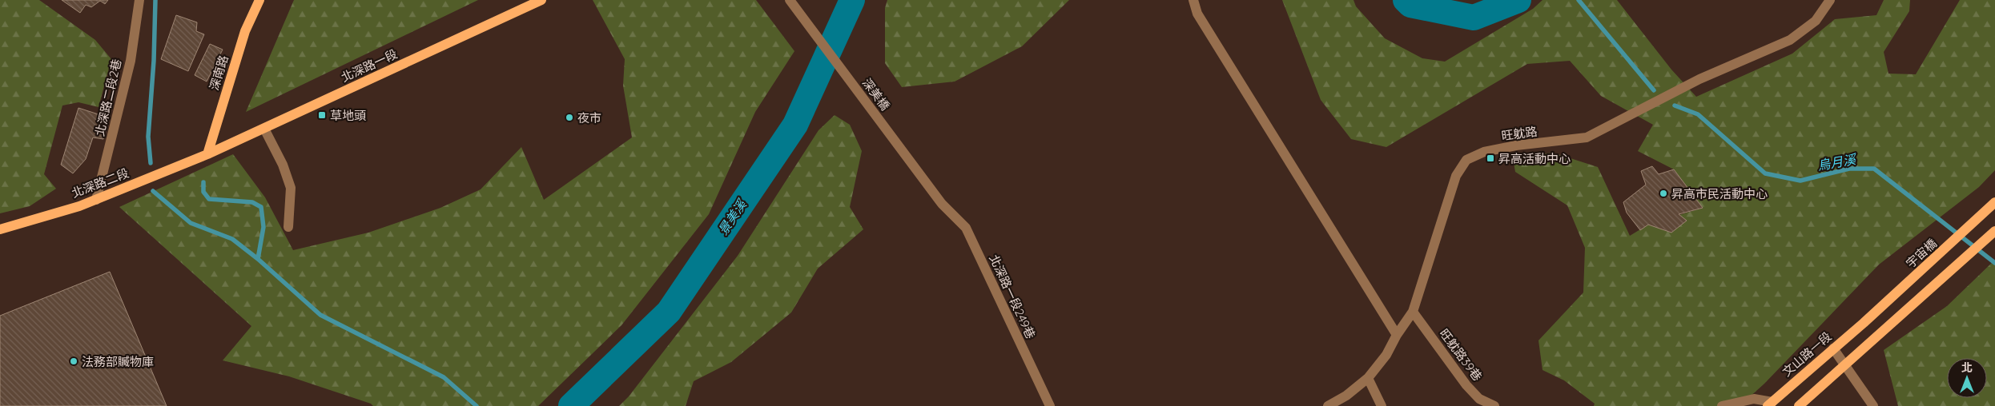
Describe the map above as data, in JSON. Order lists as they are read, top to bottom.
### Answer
{
  "streets": {
    "main road": [
      "北深路一段",
      "深南路",
      "北深路二段",
      "宇宙橋",
      "文山路一段"
    ],
    "street": [
      "深美橋",
      "北深路二段2巷",
      "旺躭路",
      "北深路一段249巷",
      "旺躭路39巷"
    ]
  },
  "crossings": [
    ["北深路一段", "深南路"],
    ["北深路一段", "北深路二段"],
    ["深南路", "北深路二段"],
    ["深美橋", "北深路一段249巷"],
    ["北深路二段2巷", "北深路二段"],
    ["旺躭路", "旺躭路39巷"],
    ["宇宙橋", "文山路一段"]
  ],
  "water": ["烏月溪", "景美溪"],
  "places": {
    "transit": ["草地頭", "昇高活動中心"],
    "other": ["夜市", "昇高市民活動中心", "法務部贓物庫"]
  },
  "north": "top"
}
